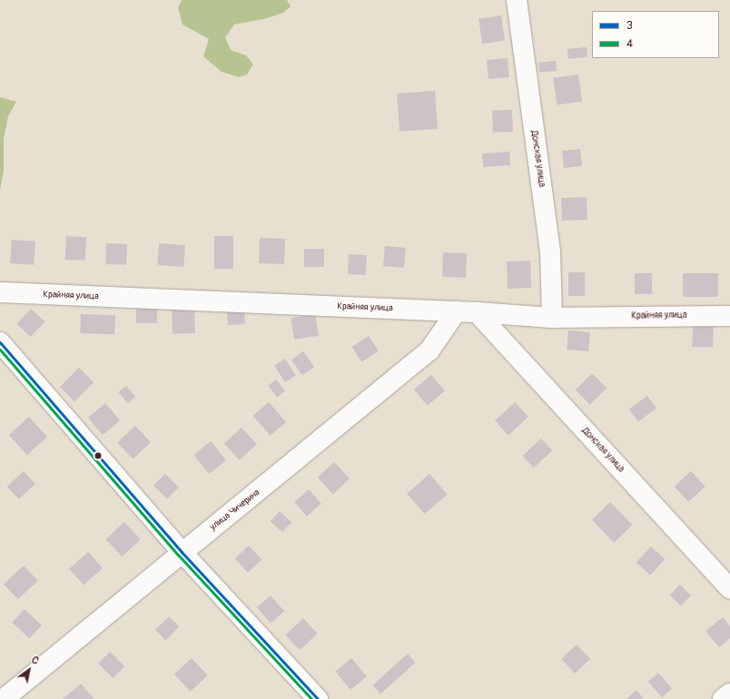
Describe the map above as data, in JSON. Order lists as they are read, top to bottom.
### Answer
{
  "streets": {
    "street": ["Донская улица", "Крайняя улица", "улица Чичерина"]
  },
  "crossings": [
    ["Донская улица", "Крайняя улица"],
    ["Крайняя улица", "улица Чичерина"]
  ],
  "lines": ["transit line 3", "transit line 4"],
  "legend": ["3", "4"],
  "north": "top right"
}
